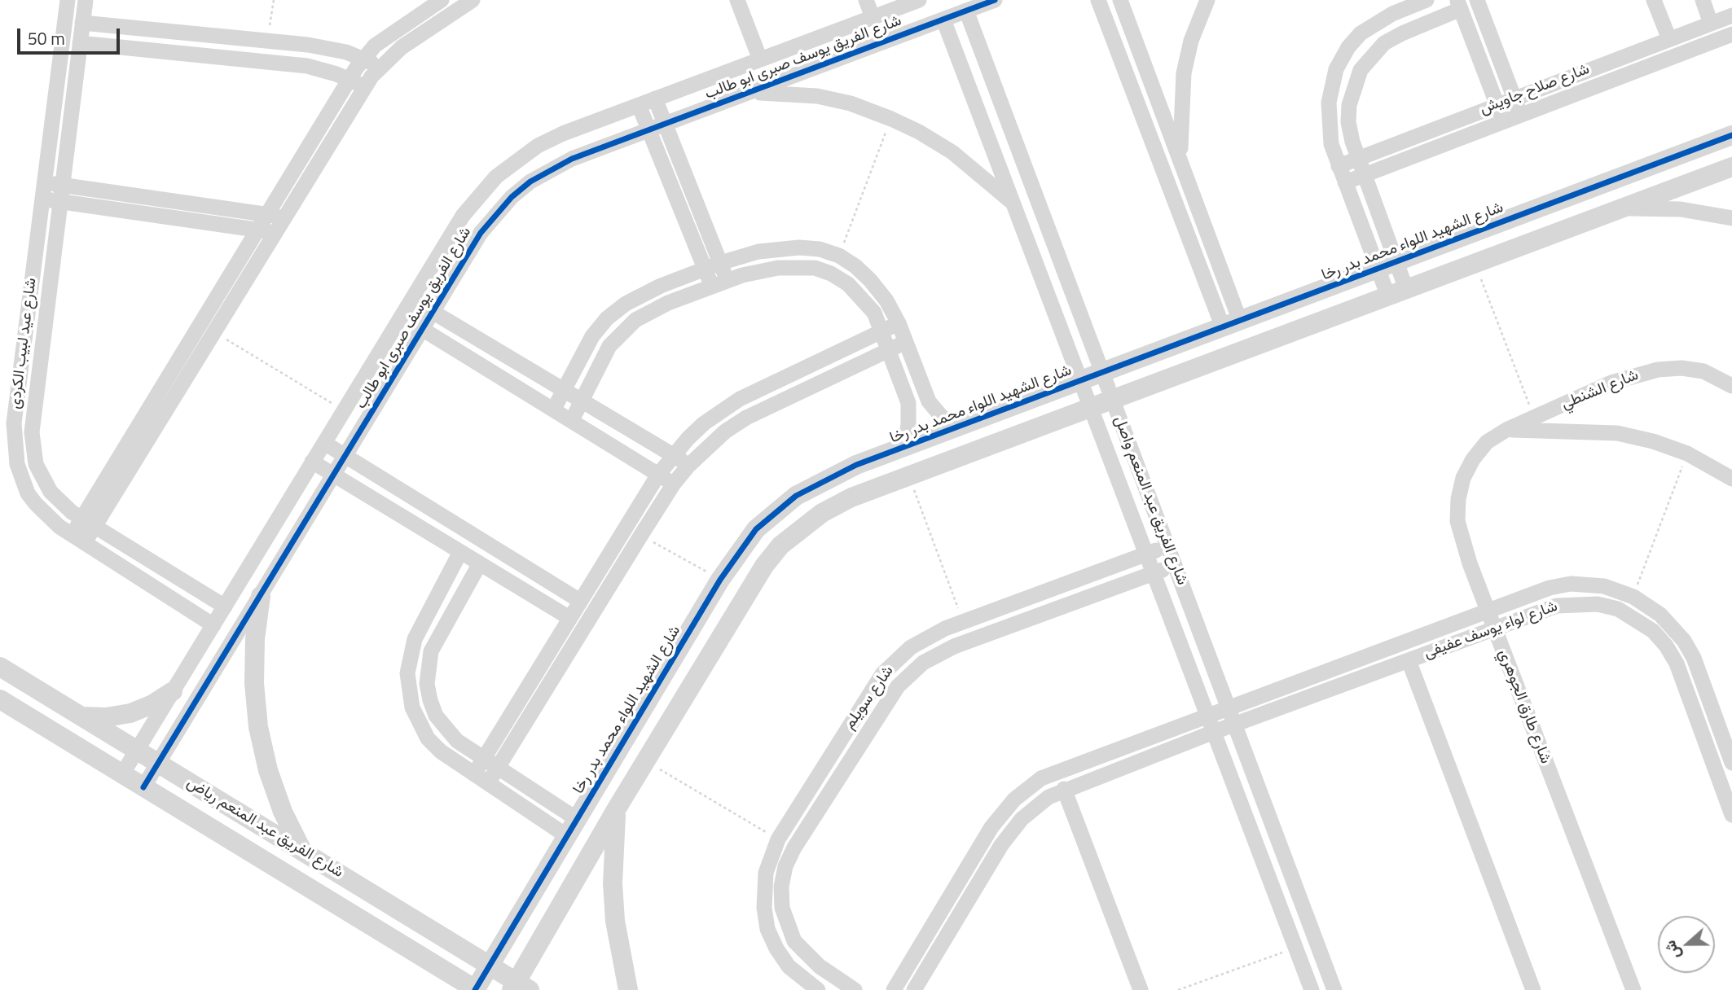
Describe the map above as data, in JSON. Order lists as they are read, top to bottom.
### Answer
{
  "streets": {
    "street": [
      "شارع الفريق يوسف صبرى ابو طالب",
      "شارع صلاح جاويش",
      "شارع الشهيد اللواء محمد بدر رخا",
      "شارع عيد لبيب الكردى",
      "شارع الشنطي",
      "شارع الفريق عبد المنعم واصل",
      "شارع لواء يوسف عفيفى",
      "شارع سويلم",
      "شارع طارق الجوهري",
      "شارع الفريق عبد المنعم رياض"
    ]
  },
  "crossings": [
    ["شارع الفريق يوسف صبرى ابو طالب", "شارع عيد لبيب الكردى"],
    ["شارع الفريق يوسف صبرى ابو طالب", "شارع الفريق عبد المنعم واصل"],
    ["شارع الفريق يوسف صبرى ابو طالب", "شارع الفريق عبد المنعم رياض"],
    ["شارع الشهيد اللواء محمد بدر رخا", "شارع الفريق عبد المنعم واصل"],
    ["شارع الشهيد اللواء محمد بدر رخا", "شارع الفريق عبد المنعم رياض"],
    ["شارع الشنطي", "شارع طارق الجوهري"],
    ["شارع الفريق عبد المنعم واصل", "شارع لواء يوسف عفيفى"],
    ["شارع الفريق عبد المنعم واصل", "شارع سويلم"],
    ["شارع لواء يوسف عفيفى", "شارع طارق الجوهري"]
  ],
  "scale_bar": "50 m",
  "north": "left"
}
